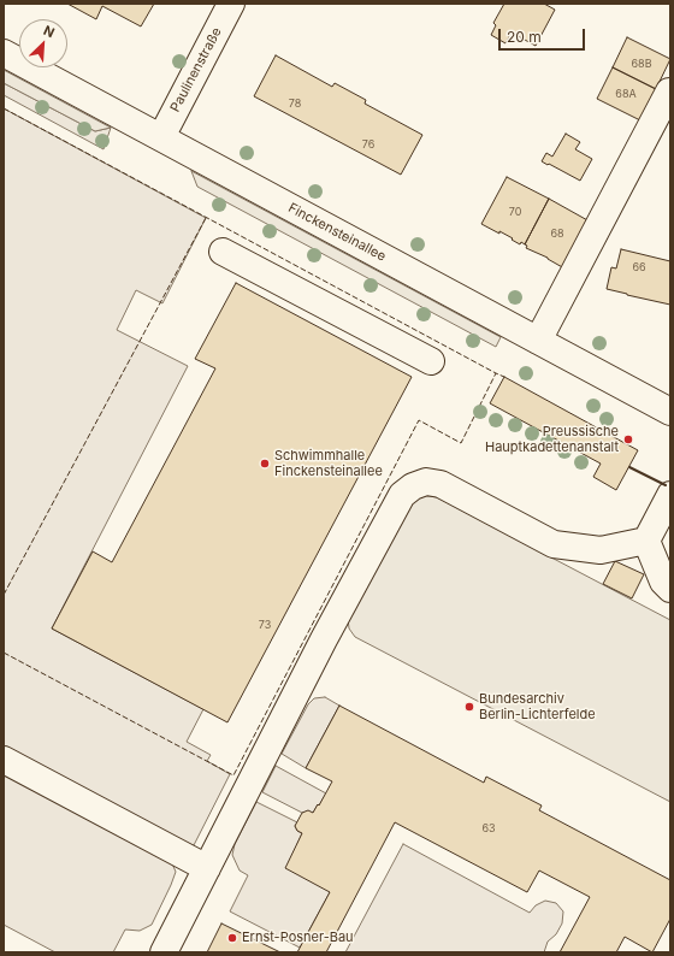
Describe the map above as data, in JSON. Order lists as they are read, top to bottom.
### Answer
{
  "streets": {
    "street": ["Paulinenstraße", "Finckensteinallee"]
  },
  "crossings": [
    ["Paulinenstraße", "Finckensteinallee"]
  ],
  "places": [
    "Preussische Hauptkadettenanstalt",
    "Schwimmhalle Finckensteinallee",
    "Bundesarchiv Berlin-Lichterfelde",
    "Ernst-Posner-Bau"
  ],
  "house_numbers": [
    "68B",
    "68A",
    "78",
    "76",
    "70",
    "68",
    "66",
    "73",
    "63"
  ],
  "scale_bar": "20 m",
  "north": "top right"
}
